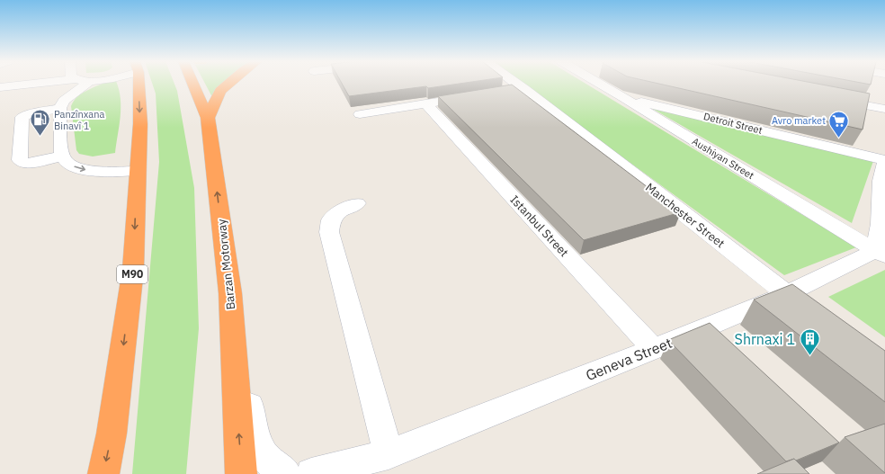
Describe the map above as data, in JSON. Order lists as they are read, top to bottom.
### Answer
{
  "streets": {
    "highway": ["Barzan Motorway", "M90"],
    "street": [
      "Detroit Street",
      "Aushiyan Street",
      "Manchester Street",
      "Istanbul Street",
      "Geneva Street"
    ]
  },
  "crossings": [
    ["Detroit Street", "Aushiyan Street"],
    ["Aushiyan Street", "Geneva Street"],
    ["Manchester Street", "Geneva Street"],
    ["Istanbul Street", "Geneva Street"]
  ],
  "places": {
    "fuel station": ["Panzînxana Binavî 1"],
    "supermarket": ["Avro market"],
    "building": ["Shrnaxi 1"]
  }
}
